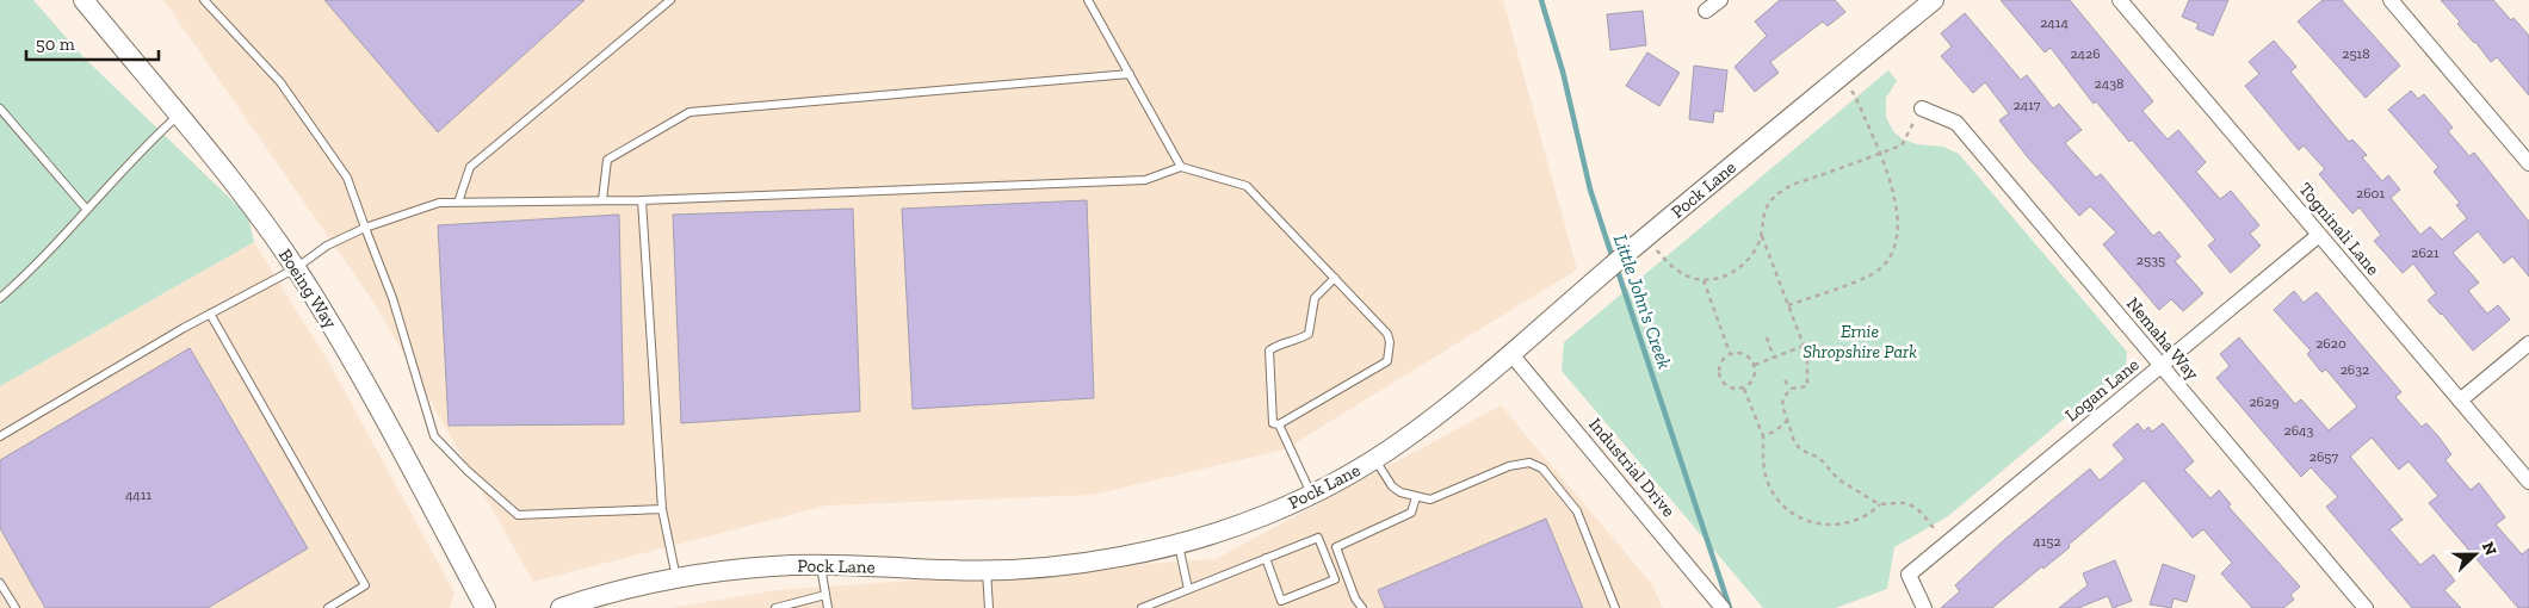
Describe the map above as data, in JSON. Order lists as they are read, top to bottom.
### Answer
{
  "streets": {
    "street": [
      "Pock Lane",
      "Togninali Lane",
      "Boeing Way",
      "Nemaha Way",
      "Logan Lane",
      "Industrial Drive"
    ]
  },
  "crossings": [
    ["Pock Lane", "Industrial Drive"],
    ["Togninali Lane", "Logan Lane"],
    ["Nemaha Way", "Logan Lane"]
  ],
  "water": ["Little John's Creek"],
  "parks": ["Ernie Shropshire Park"],
  "house_numbers": [
    "2414",
    "2426",
    "2518",
    "2438",
    "2417",
    "2601",
    "2621",
    "2535",
    "2620",
    "2632",
    "2629",
    "2643",
    "2657",
    "4411",
    "4152"
  ],
  "scale_bar": "50 m",
  "north": "right"
}
